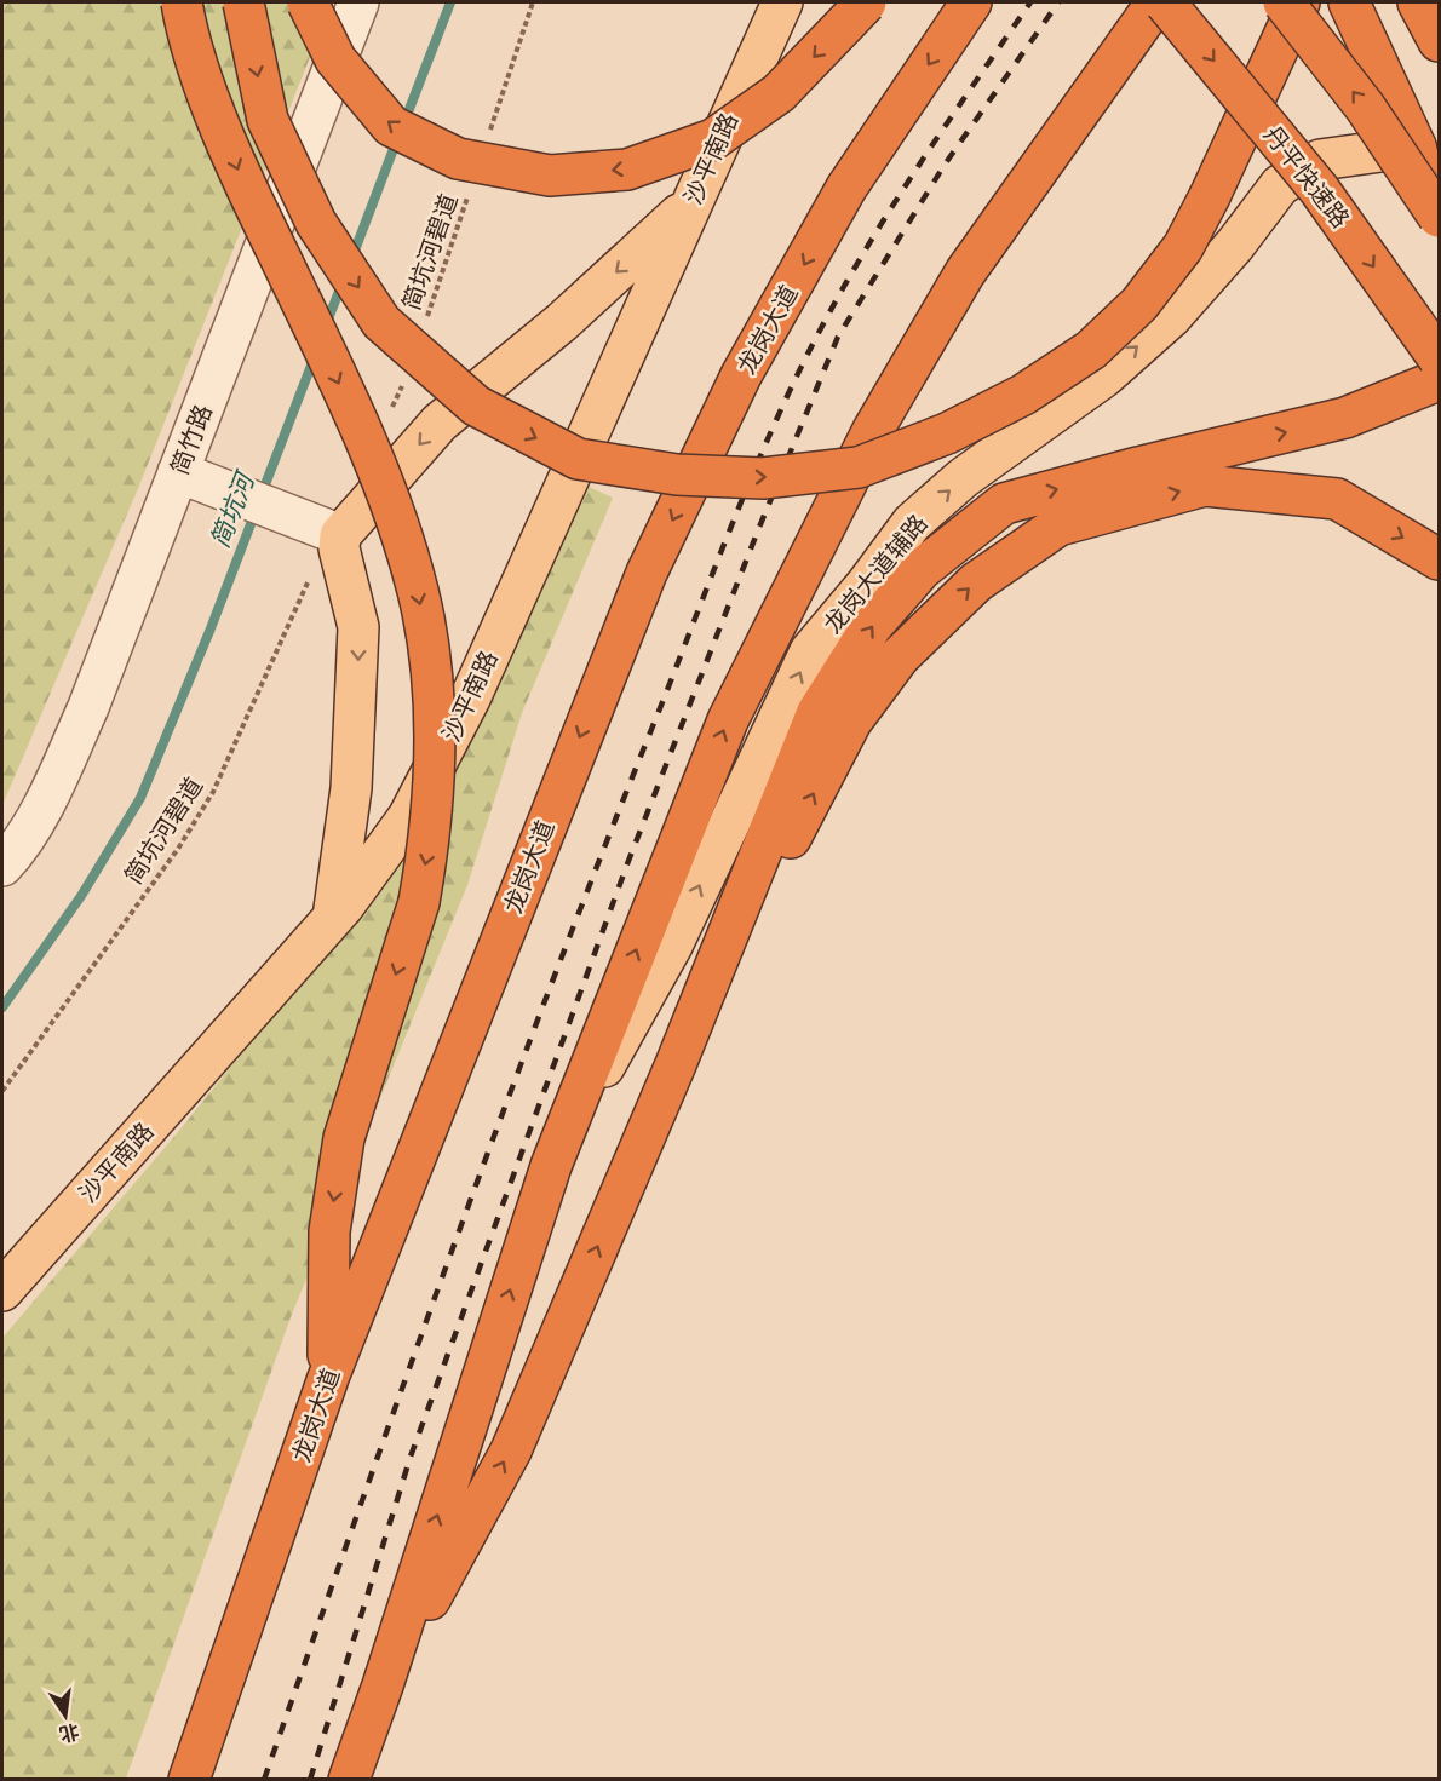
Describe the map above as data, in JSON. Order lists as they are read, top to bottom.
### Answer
{
  "streets": {
    "highway": ["丹平快速路", "龙岗大道"],
    "main road": ["沙平南路", "龙岗大道辅路"],
    "street": ["简竹路"],
    "path": ["简坑河碧道"]
  },
  "one_way": ["龙岗大道辅路"],
  "water": ["简坑河"],
  "north": "bottom"
}
